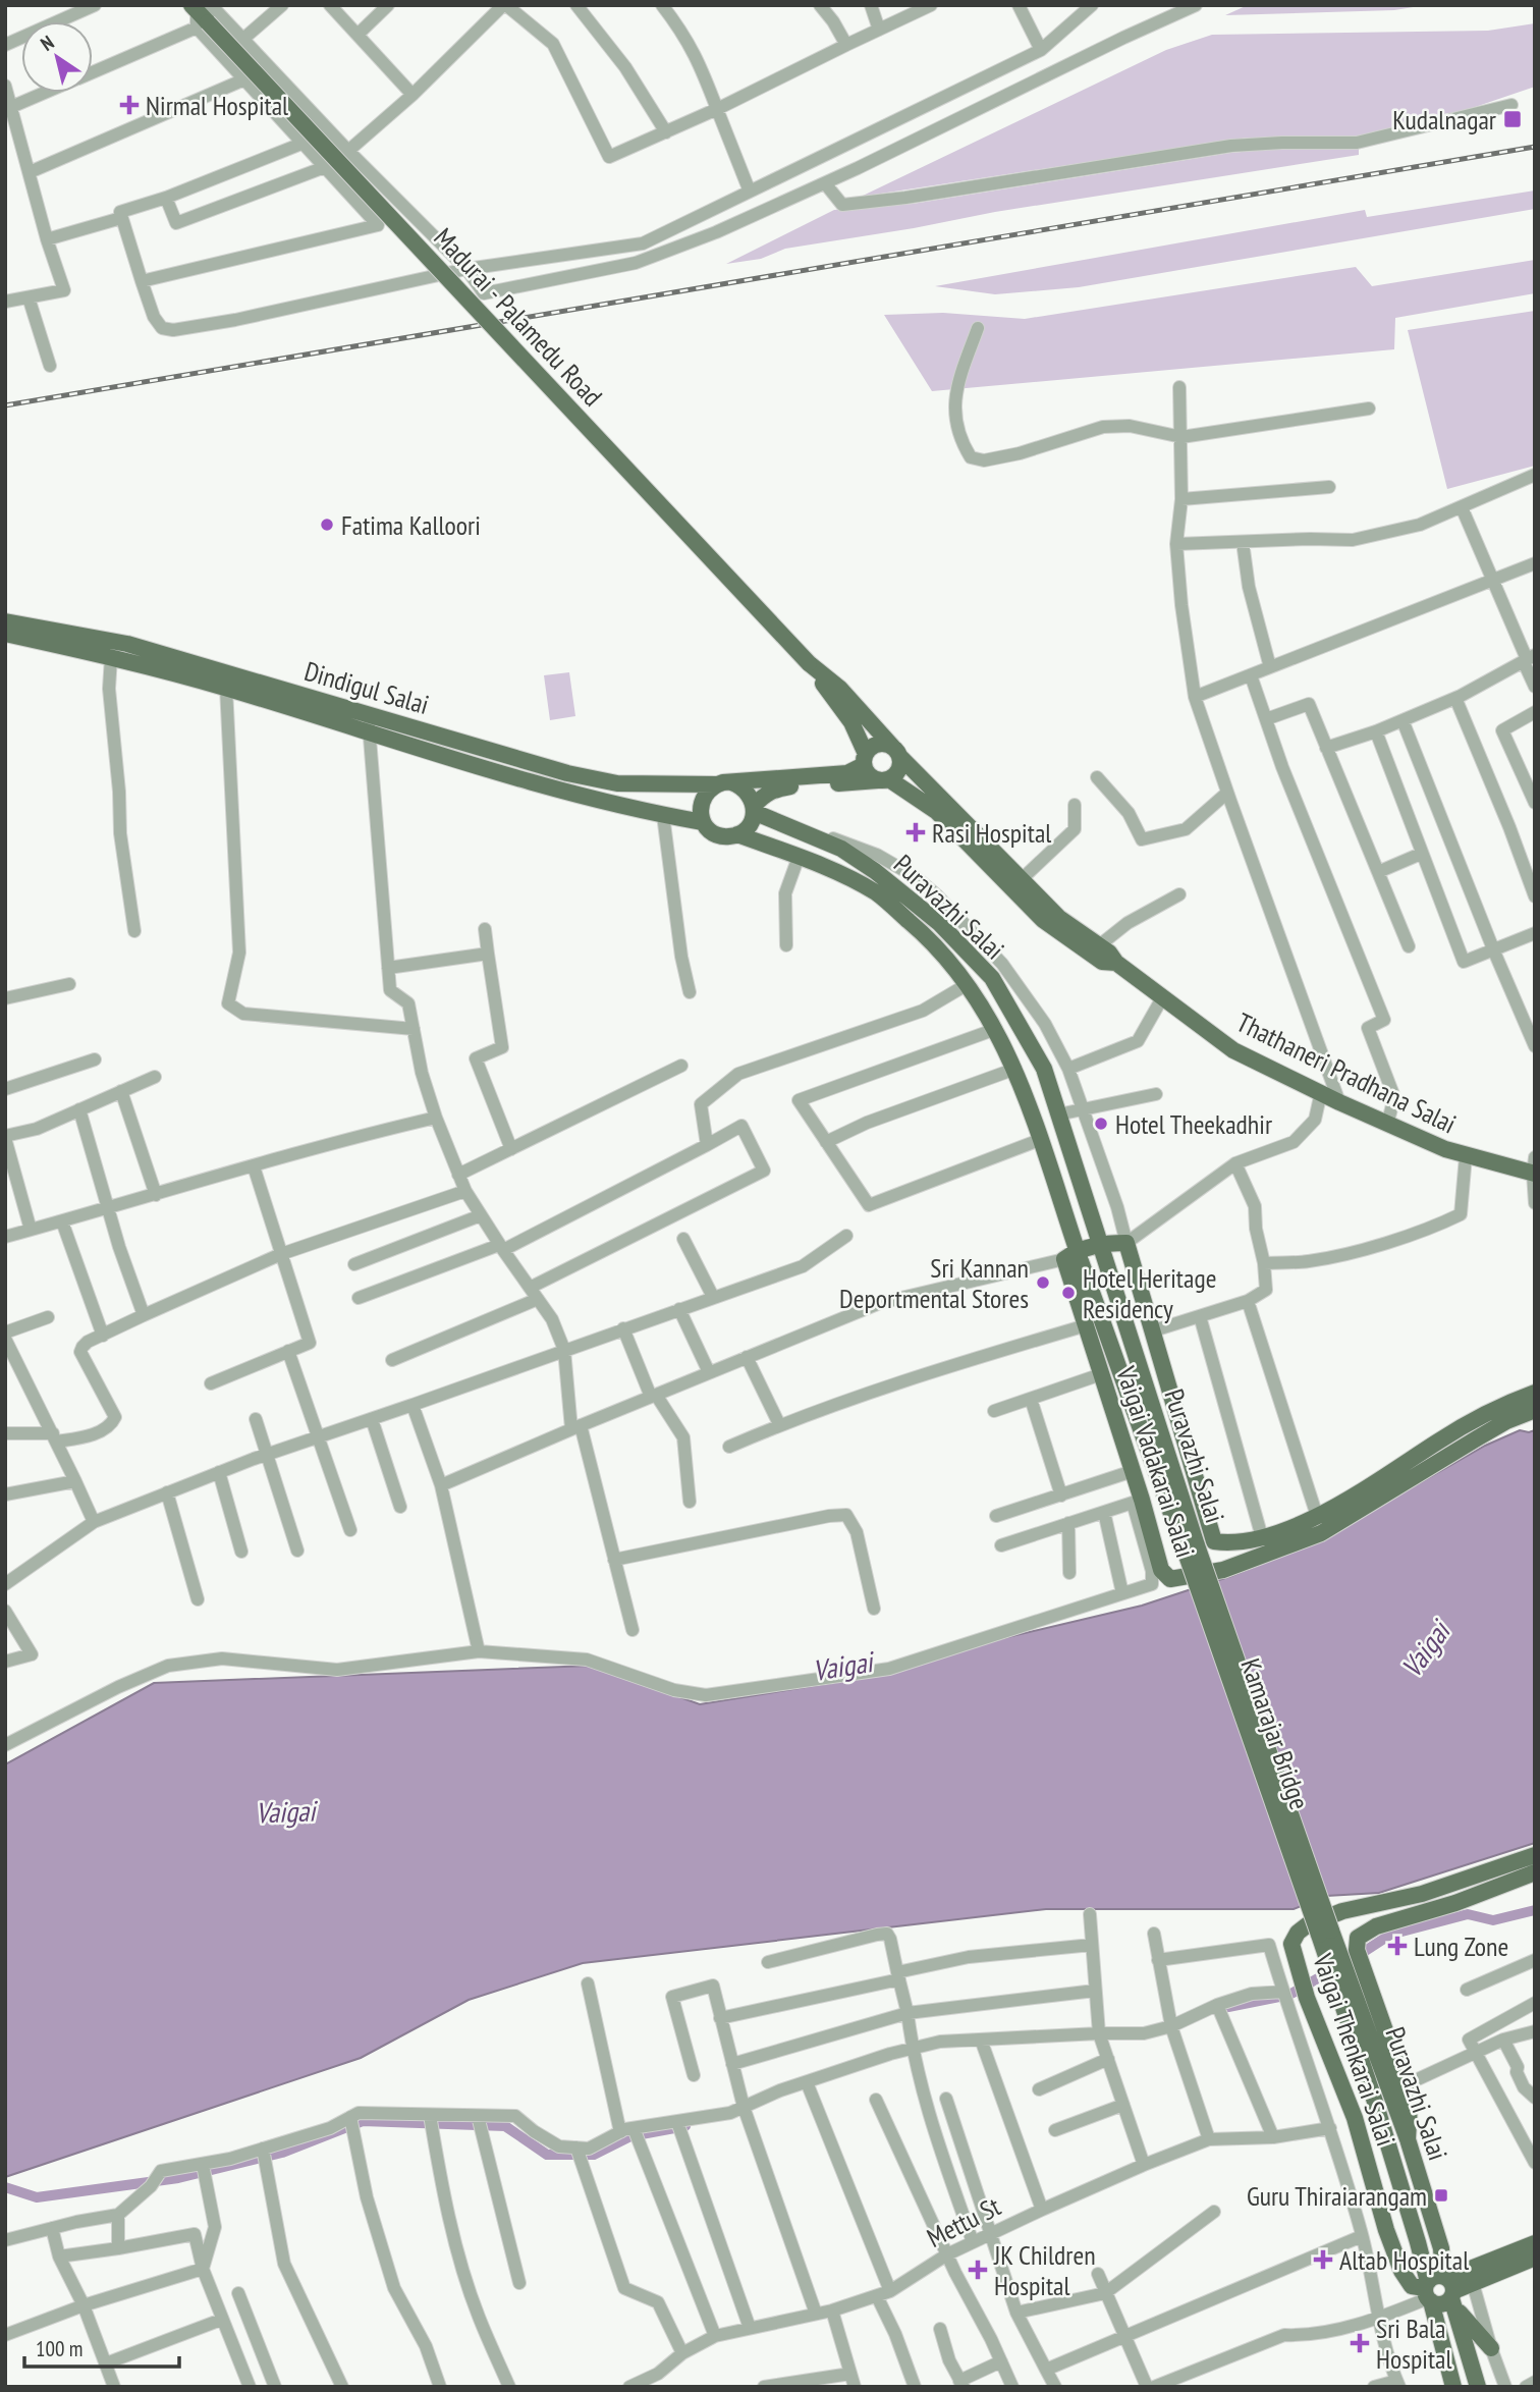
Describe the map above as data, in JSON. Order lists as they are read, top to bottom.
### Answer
{
  "streets": {
    "main road": [
      "Madurai - Palamedu Road",
      "Dindigul Salai",
      "Puravazhi Salai",
      "Thathaneri Pradhana Salai",
      "Vaigai Vadakarai Salai",
      "Kamarajar Bridge",
      "Vaigai Thenkarai Salai"
    ],
    "street": ["Mettu St"]
  },
  "crossings": [
    ["Madurai - Palamedu Road", "Dindigul Salai"],
    ["Madurai - Palamedu Road", "Thathaneri Pradhana Salai"],
    ["Dindigul Salai", "Puravazhi Salai"],
    ["Dindigul Salai", "Thathaneri Pradhana Salai"],
    ["Puravazhi Salai", "Vaigai Vadakarai Salai"],
    ["Puravazhi Salai", "Kamarajar Bridge"],
    ["Puravazhi Salai", "Vaigai Thenkarai Salai"]
  ],
  "water": ["Vaigai"],
  "places": {
    "health": [
      "Nirmal Hospital",
      "Rasi Hospital",
      "Lung Zone",
      "Altab Hospital",
      "JK Children Hospital",
      "Sri Bala Hospital"
    ],
    "transit": ["Kudalnagar", "Guru Thiraiarangam"],
    "other": [
      "Fatima Kalloori",
      "Hotel Theekadhir",
      "Sri Kannan Deportmental Stores",
      "Hotel Heritage Residency"
    ]
  },
  "scale_bar": "100 m",
  "north": "top left"
}
